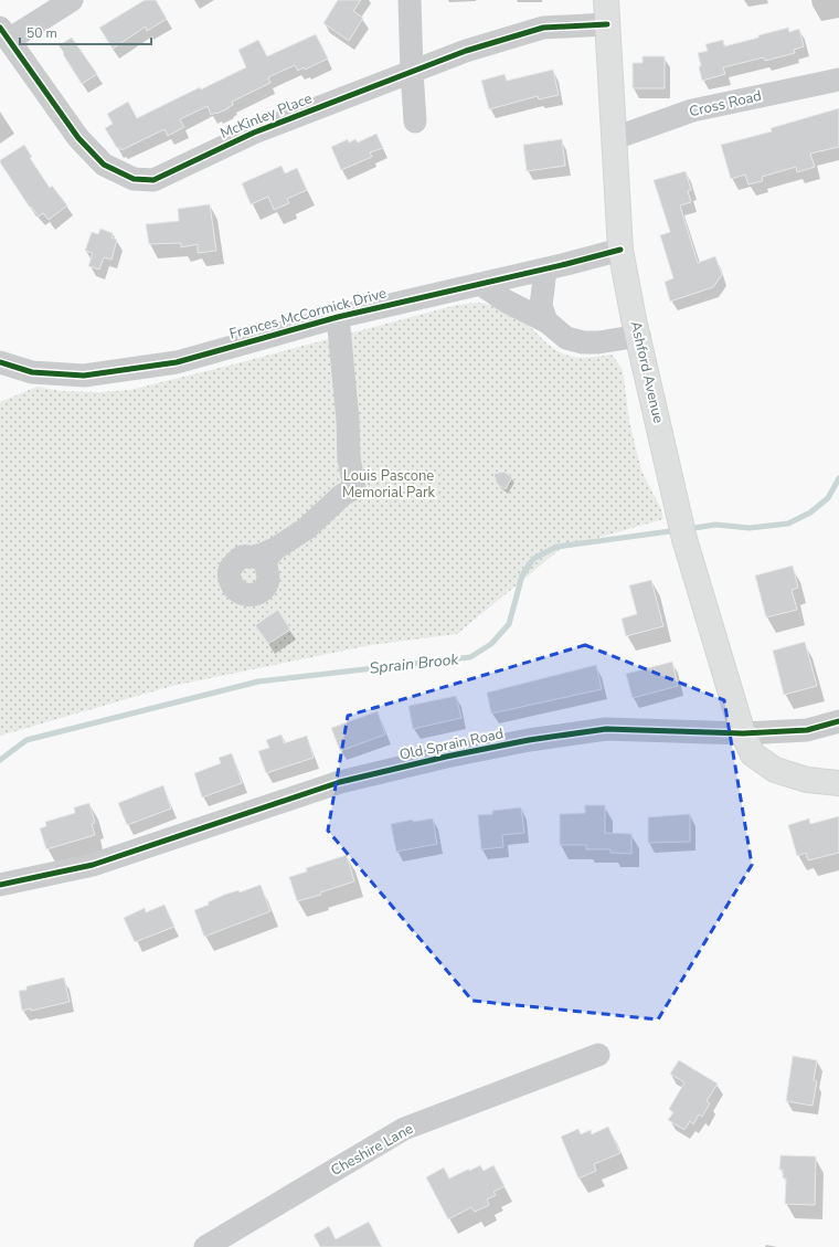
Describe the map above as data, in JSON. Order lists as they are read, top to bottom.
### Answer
{
  "streets": {
    "main road": ["Ashford Avenue"],
    "street": [
      "Cross Road",
      "McKinley Place",
      "Frances McCormick Drive",
      "Old Sprain Road",
      "Cheshire Lane"
    ]
  },
  "crossings": [
    ["Cross Road", "Ashford Avenue"],
    ["McKinley Place", "Ashford Avenue"],
    ["Frances McCormick Drive", "Ashford Avenue"],
    ["Ashford Avenue", "Old Sprain Road"]
  ],
  "water": ["Sprain Brook"],
  "parks": ["Louis Pascone Memorial Park"],
  "scale_bar": "50 m"
}
